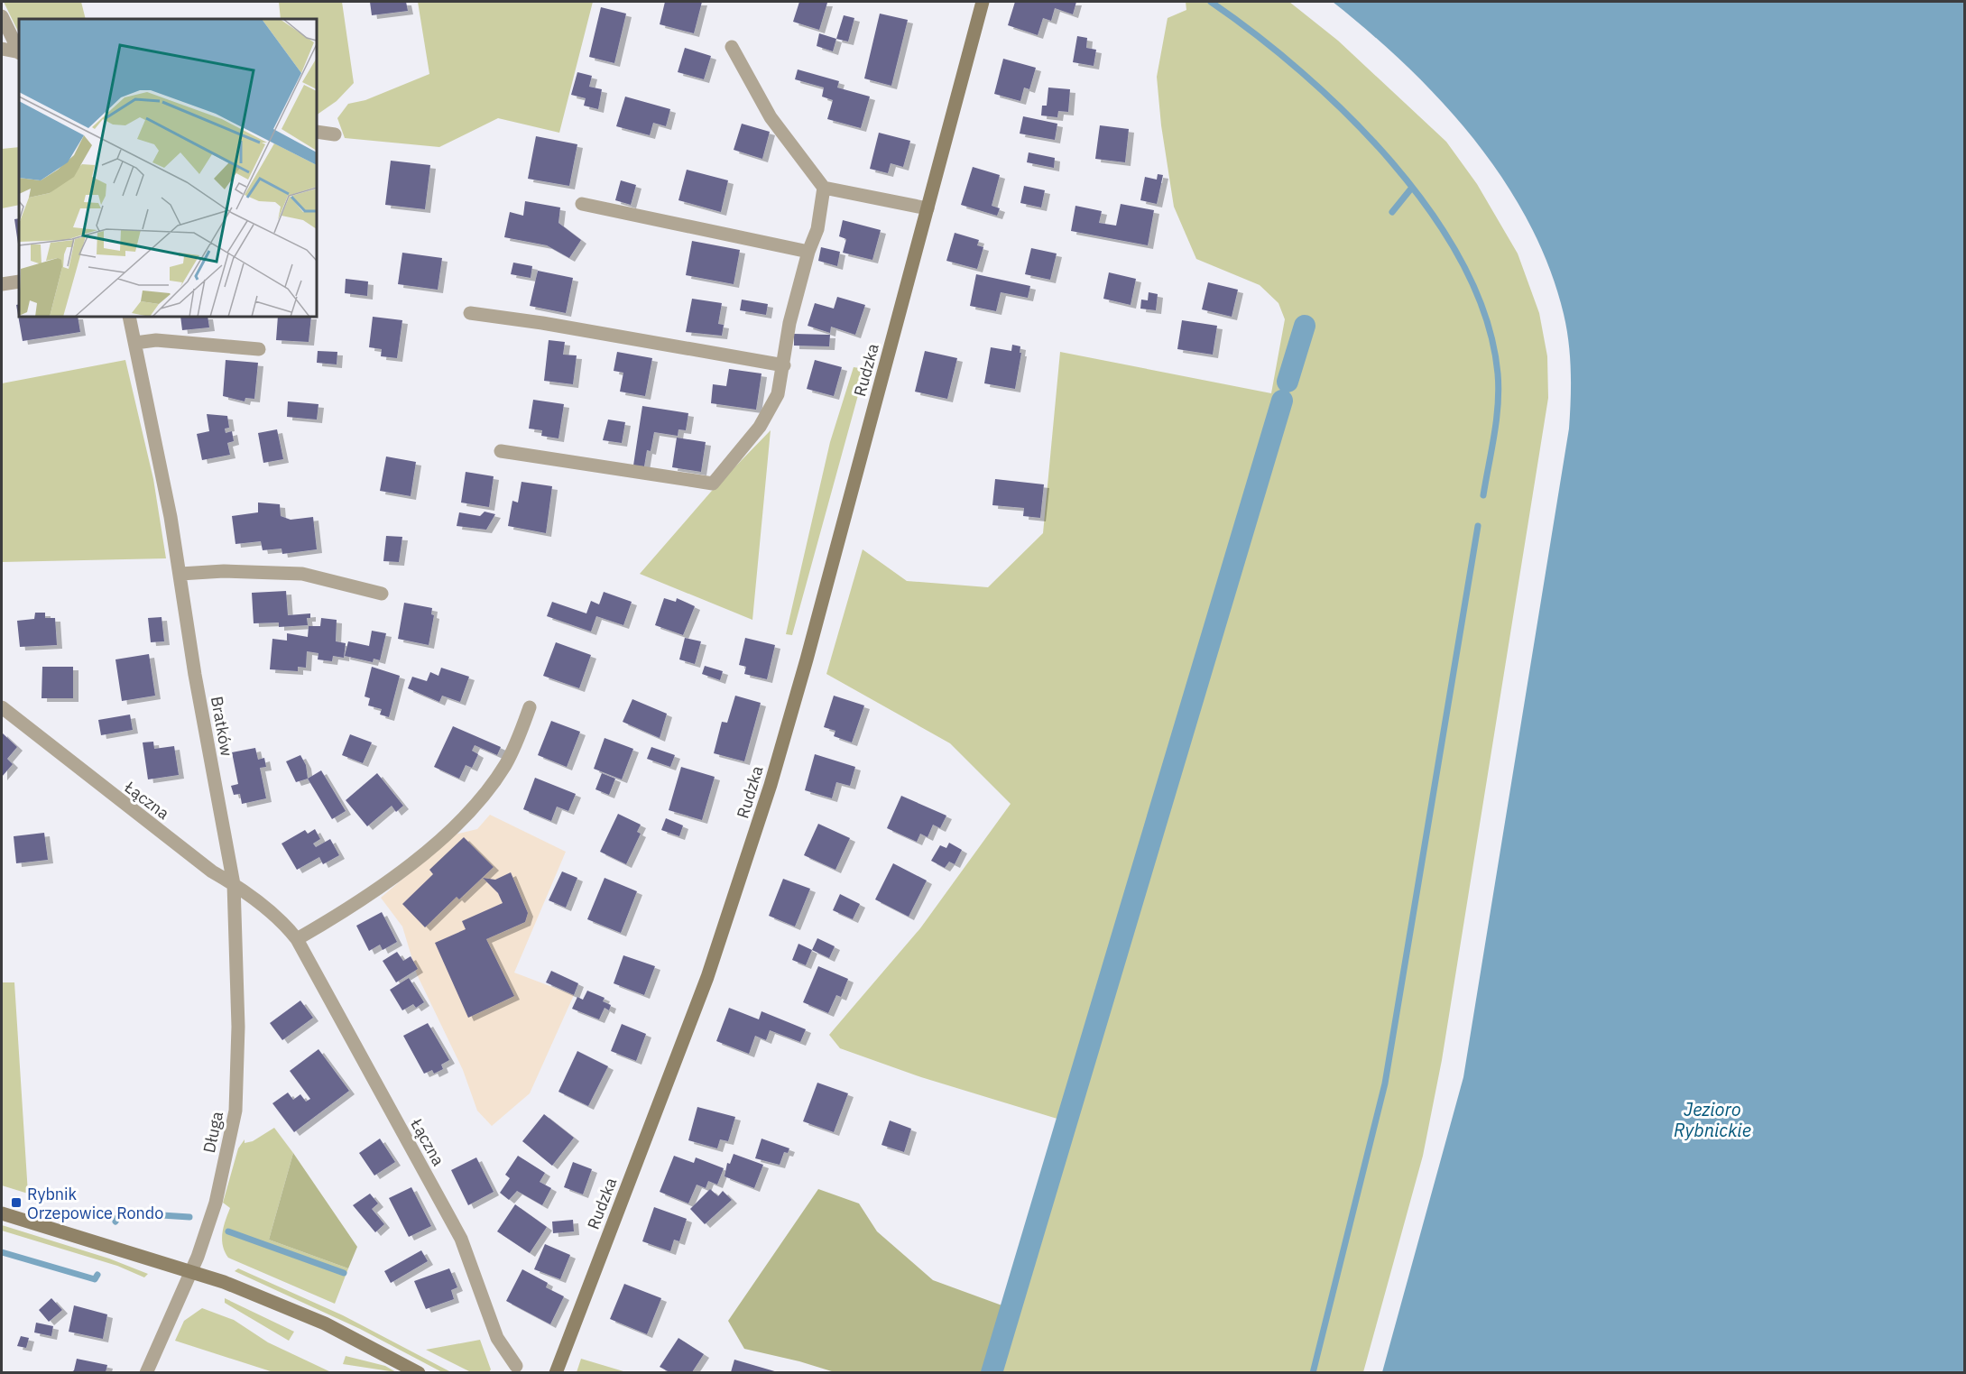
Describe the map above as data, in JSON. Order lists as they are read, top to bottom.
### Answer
{
  "streets": {
    "main road": ["Rudzka"],
    "street": ["Bratków", "Łączna", "Długa"]
  },
  "crossings": [
    ["Bratków", "Łączna"],
    ["Bratków", "Długa"],
    ["Łączna", "Długa"]
  ],
  "water": ["Jezioro Rybnickie"],
  "places": {
    "transit": ["Rybnik Orzepowice Rondo"]
  }
}
